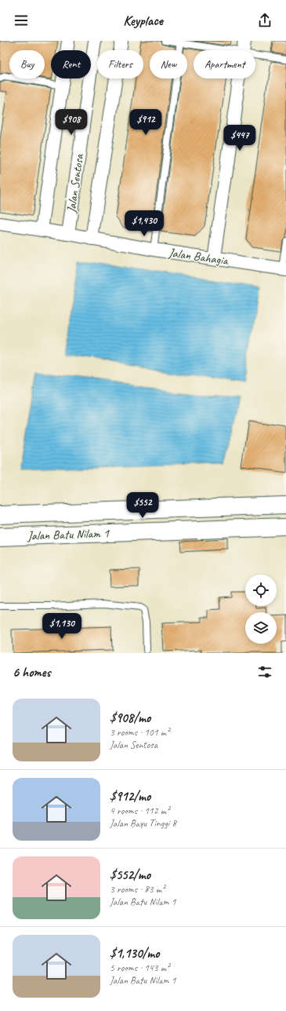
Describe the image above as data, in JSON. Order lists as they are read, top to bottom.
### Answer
{
  "streets": {
    "main road": ["Jalan Batu Nilam 1"],
    "street": ["Jalan Sentosa", "Jalan Bahagia"]
  },
  "crossings": [
    ["Jalan Sentosa", "Jalan Bahagia"]
  ],
  "page": {
    "header": "Keyplace",
    "chip": [
      "Buy",
      "Rent",
      "Filters",
      "New",
      "Apartment"
    ],
    "price": [
      "$908",
      "$912",
      "$447",
      "$1,430",
      "$552",
      "$1,130"
    ],
    "heading": "6 homes",
    "list": [
      {
        "name": "$908/mo",
        "note": "3 rooms · 101 m² · Jalan Sentosa"
      },
      {
        "name": "$912/mo",
        "note": "4 rooms · 112 m² · Jalan Bayu Tinggi 8"
      },
      {
        "name": "$552/mo",
        "note": "3 rooms · 83 m² · Jalan Batu Nilam 1"
      },
      {
        "name": "$1,130/mo",
        "note": "5 rooms · 143 m² · Jalan Batu Nilam 1"
      }
    ]
  }
}
